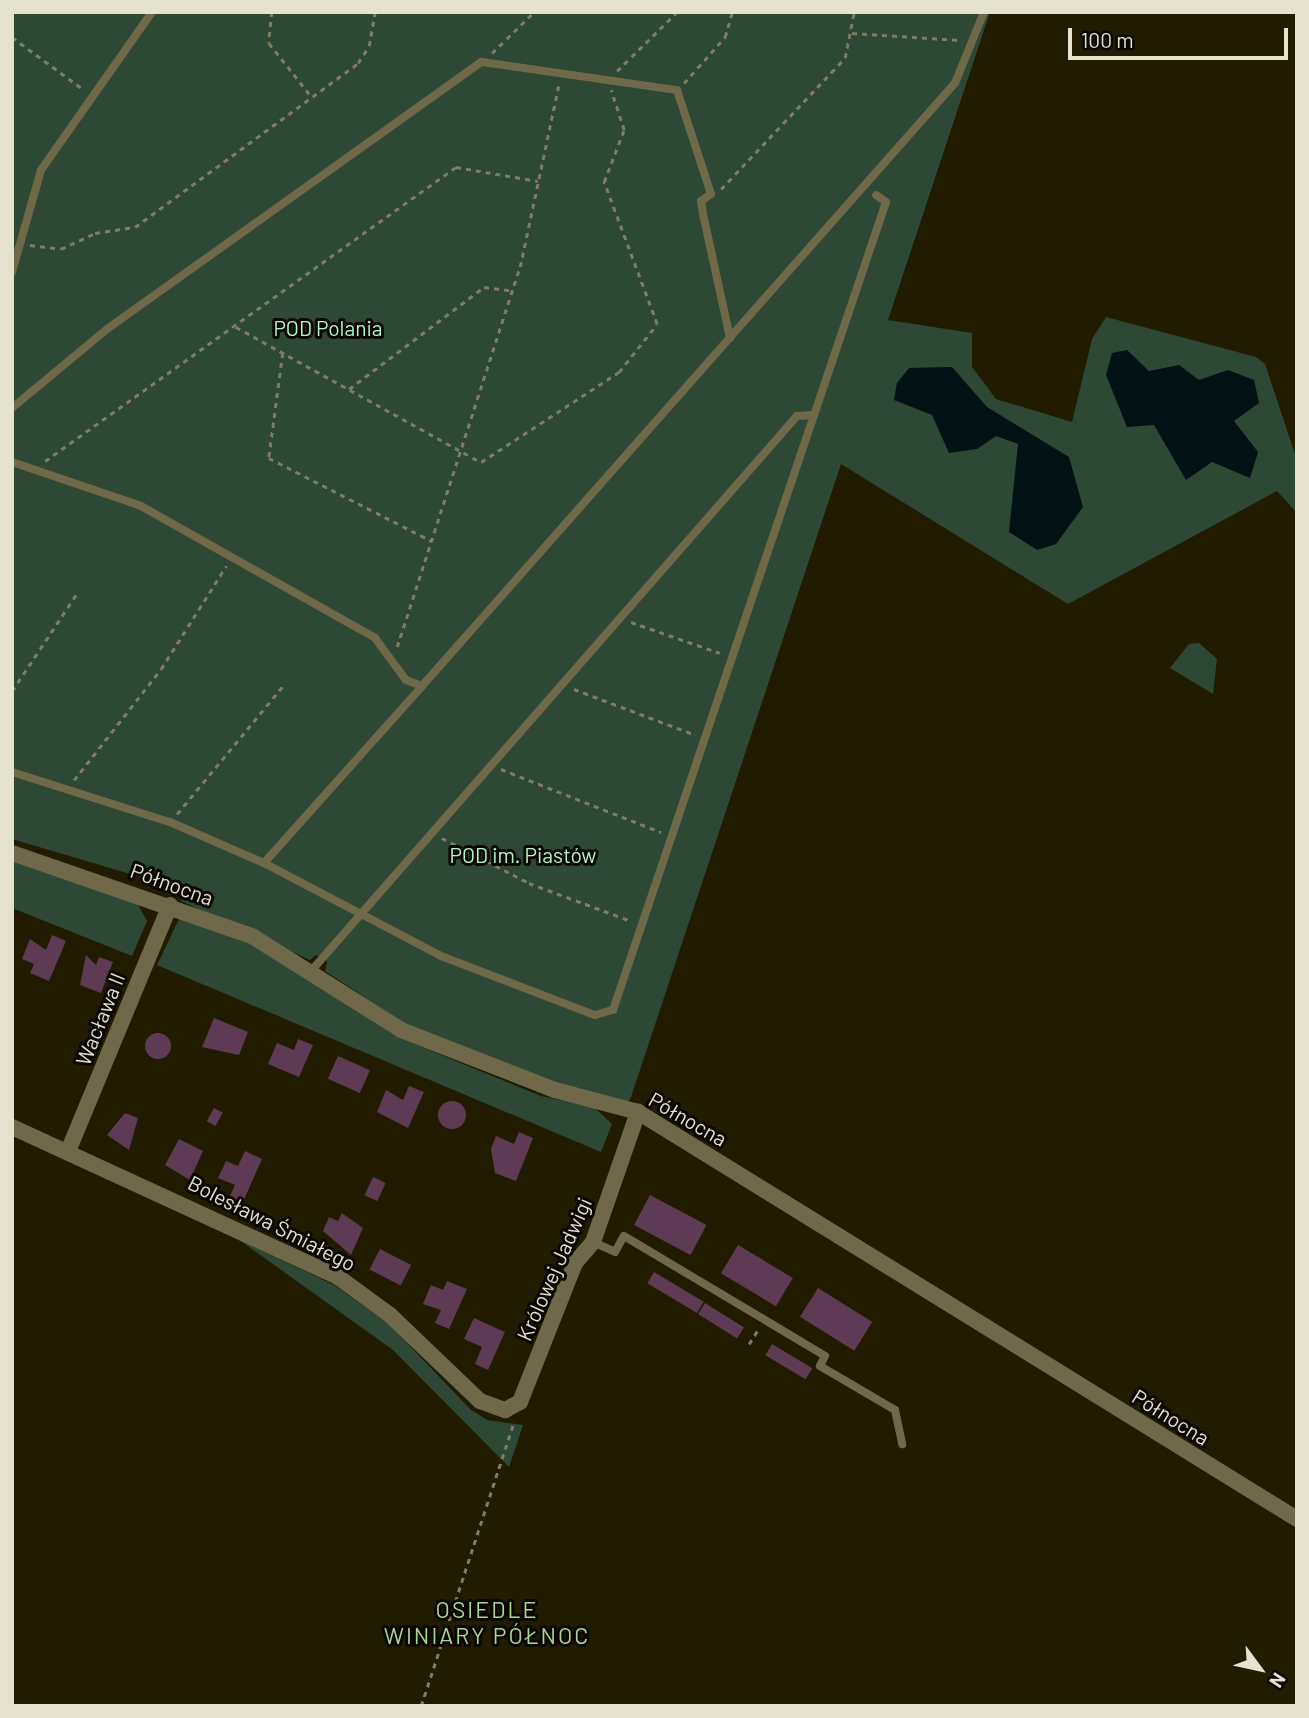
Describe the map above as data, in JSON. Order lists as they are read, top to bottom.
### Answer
{
  "streets": {
    "street": [
      "Północna",
      "Wacława II",
      "Bolesława Śmiałego",
      "Królowej Jadwigi"
    ]
  },
  "crossings": [
    ["Północna", "Wacława II"],
    ["Północna", "Królowej Jadwigi"],
    ["Wacława II", "Bolesława Śmiałego"],
    ["Bolesława Śmiałego", "Królowej Jadwigi"]
  ],
  "districts": ["OSIEDLE WINIARY PÓŁNOC"],
  "parks": ["POD Polania", "POD im. Piastów"],
  "scale_bar": "100 m",
  "north": "bottom right"
}
